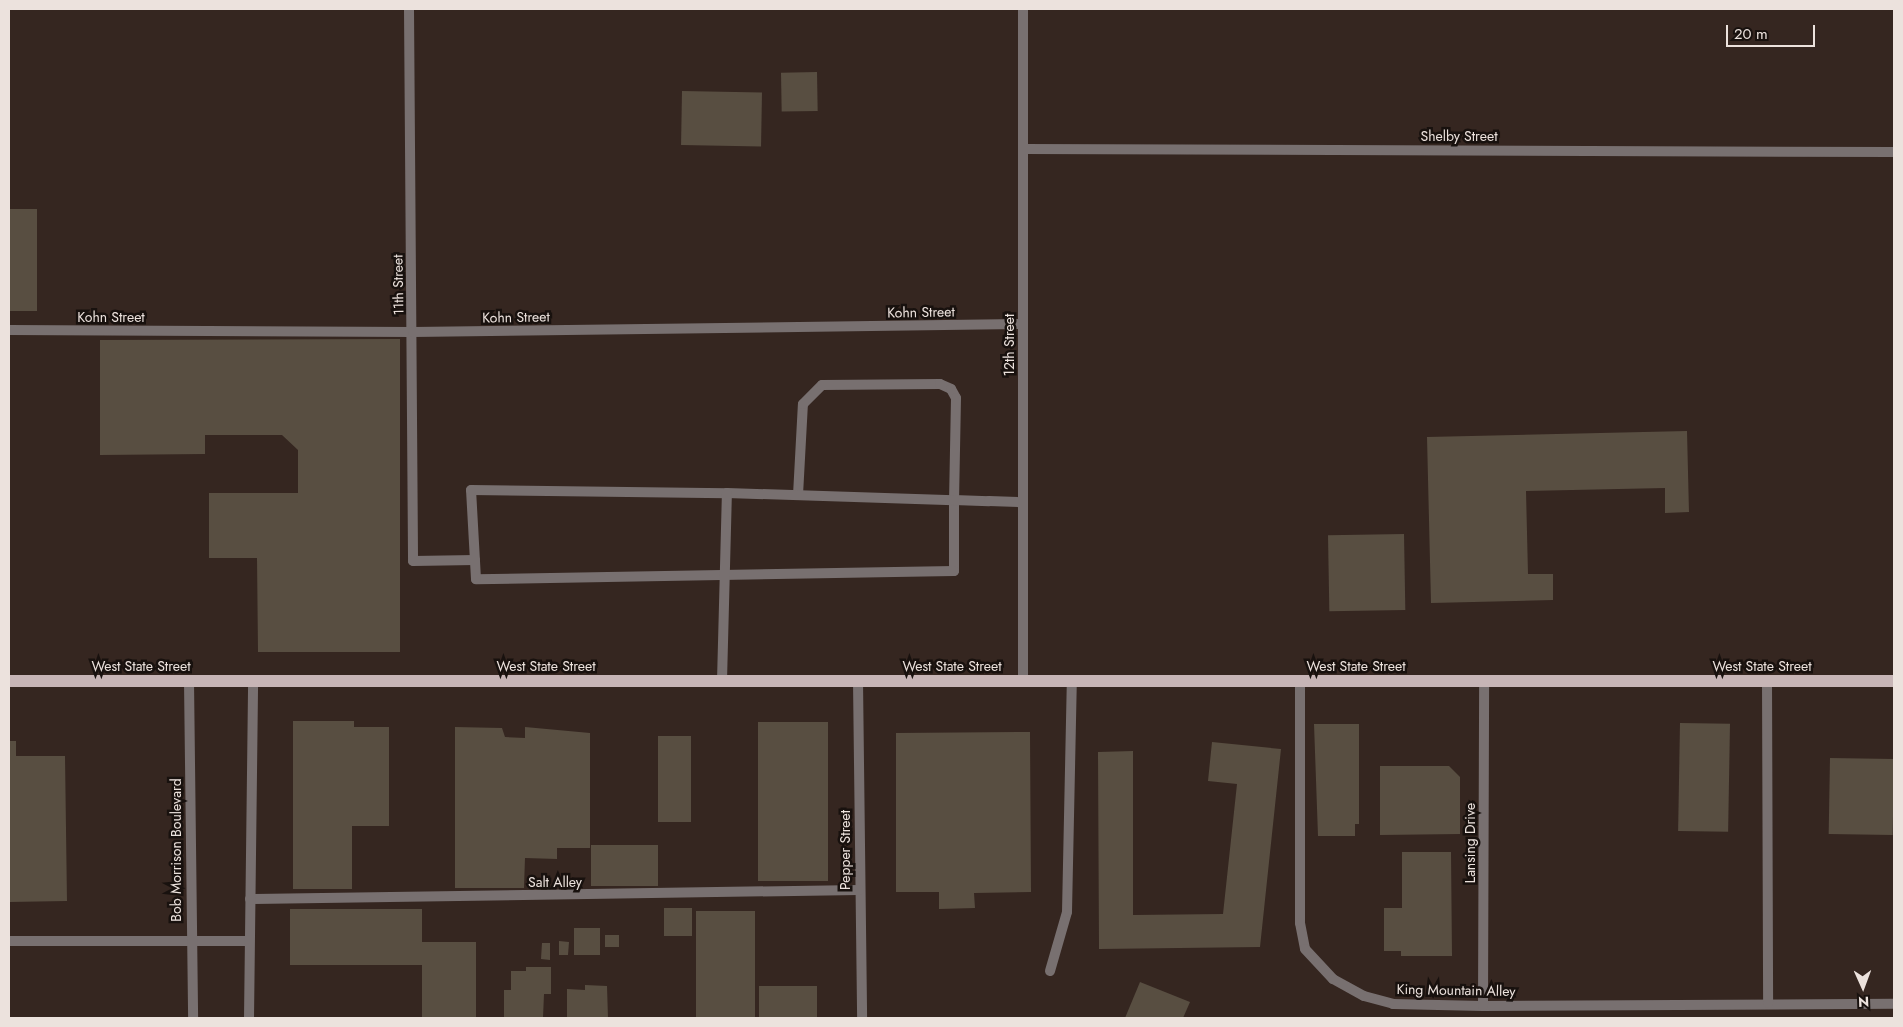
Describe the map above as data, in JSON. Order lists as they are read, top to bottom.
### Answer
{
  "streets": {
    "main road": ["West State Street"],
    "street": [
      "Shelby Street",
      "11th Street",
      "Kohn Street",
      "12th Street",
      "Lansing Drive",
      "Bob Morrison Boulevard",
      "Pepper Street",
      "Salt Alley",
      "King Mountain Alley"
    ]
  },
  "crossings": [
    ["Shelby Street", "12th Street"],
    ["11th Street", "Kohn Street"],
    ["Kohn Street", "12th Street"],
    ["12th Street", "West State Street"],
    ["West State Street", "Lansing Drive"],
    ["West State Street", "Bob Morrison Boulevard"],
    ["West State Street", "Pepper Street"],
    ["West State Street", "King Mountain Alley"],
    ["Lansing Drive", "King Mountain Alley"],
    ["Pepper Street", "Salt Alley"]
  ],
  "scale_bar": "20 m",
  "north": "bottom"
}
